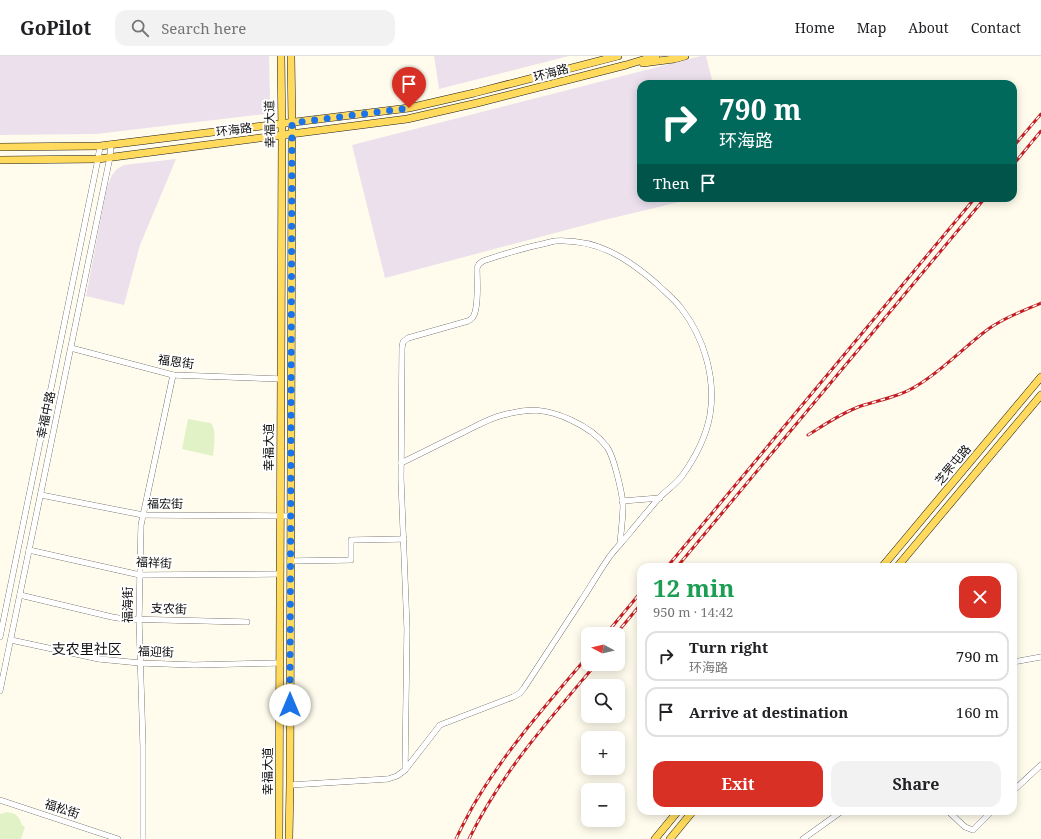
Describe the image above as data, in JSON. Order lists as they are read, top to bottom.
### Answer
{
  "streets": {
    "main road": ["环海路", "幸福大道", "芝罘屯路"],
    "street": [
      "福恩街",
      "幸福中路",
      "福宏街",
      "福祥街",
      "福海街",
      "支农街",
      "福迎街",
      "福松街"
    ]
  },
  "crossings": [
    ["环海路", "幸福大道"],
    ["环海路", "幸福中路"],
    ["幸福大道", "福恩街"],
    ["幸福大道", "福宏街"],
    ["幸福大道", "福祥街"],
    ["幸福大道", "福迎街"],
    ["福恩街", "幸福中路"],
    ["福恩街", "福海街"],
    ["幸福中路", "福宏街"],
    ["幸福中路", "福祥街"],
    ["幸福中路", "支农街"],
    ["幸福中路", "福迎街"],
    ["福宏街", "福海街"],
    ["福祥街", "福海街"],
    ["福海街", "支农街"],
    ["福海街", "福迎街"]
  ],
  "districts": ["支农里社区"],
  "north": "left",
  "page": {
    "header": "GoPilot",
    "search": "Search here",
    "nav": [
      "Home",
      "Map",
      "About",
      "Contact"
    ],
    "turn": ["790 m", "环海路"],
    "then": "Then",
    "heading": ["12 min", "950 m · 14:42"],
    "map_buttons": ["+", "−"],
    "list": [
      {
        "name": "Turn right",
        "note": "环海路",
        "value": "790 m"
      },
      {
        "name": "Arrive at destination",
        "value": "160 m"
      }
    ],
    "buttons": ["Exit", "Share"]
  }
}
